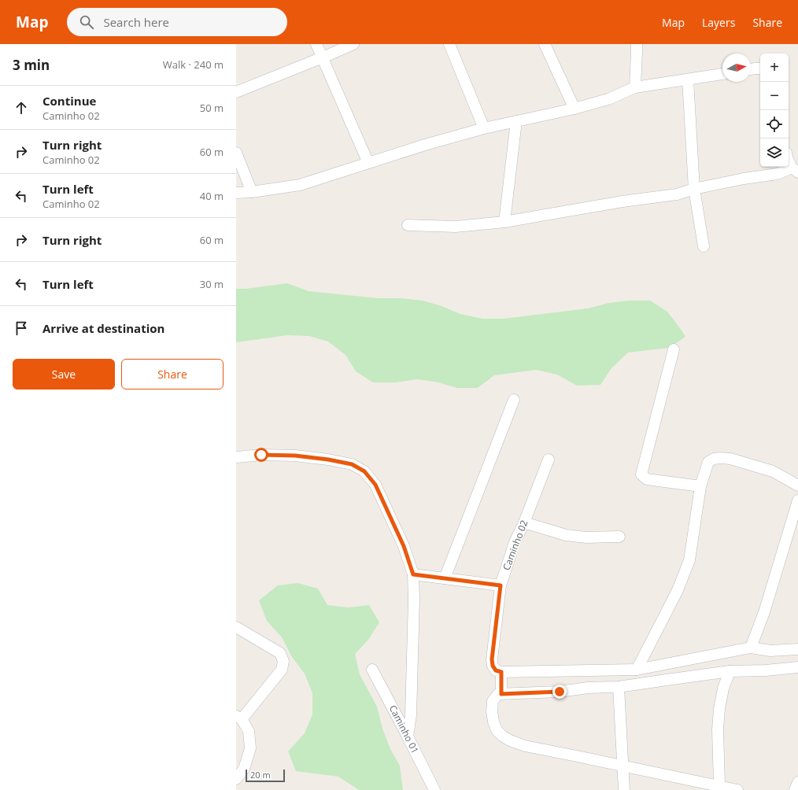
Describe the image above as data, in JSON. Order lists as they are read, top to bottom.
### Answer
{
  "streets": {
    "street": ["Caminho 02", "Caminho 01"]
  },
  "scale_bar": "20 m",
  "north": "right",
  "page": {
    "header": "Map",
    "search": "Search here",
    "nav": ["Map", "Layers", "Share"],
    "heading": ["3 min", "Walk · 240 m"],
    "map_buttons": ["+", "−"],
    "list": [
      ["Continue", "Caminho 02", "50 m"],
      ["Turn right", "Caminho 02", "60 m"],
      ["Turn left", "Caminho 02", "40 m"],
      ["Turn right", "60 m"],
      ["Turn left", "30 m"],
      "Arrive at destination"
    ],
    "buttons": ["Save", "Share"],
    "scale": "20 m"
  }
}
